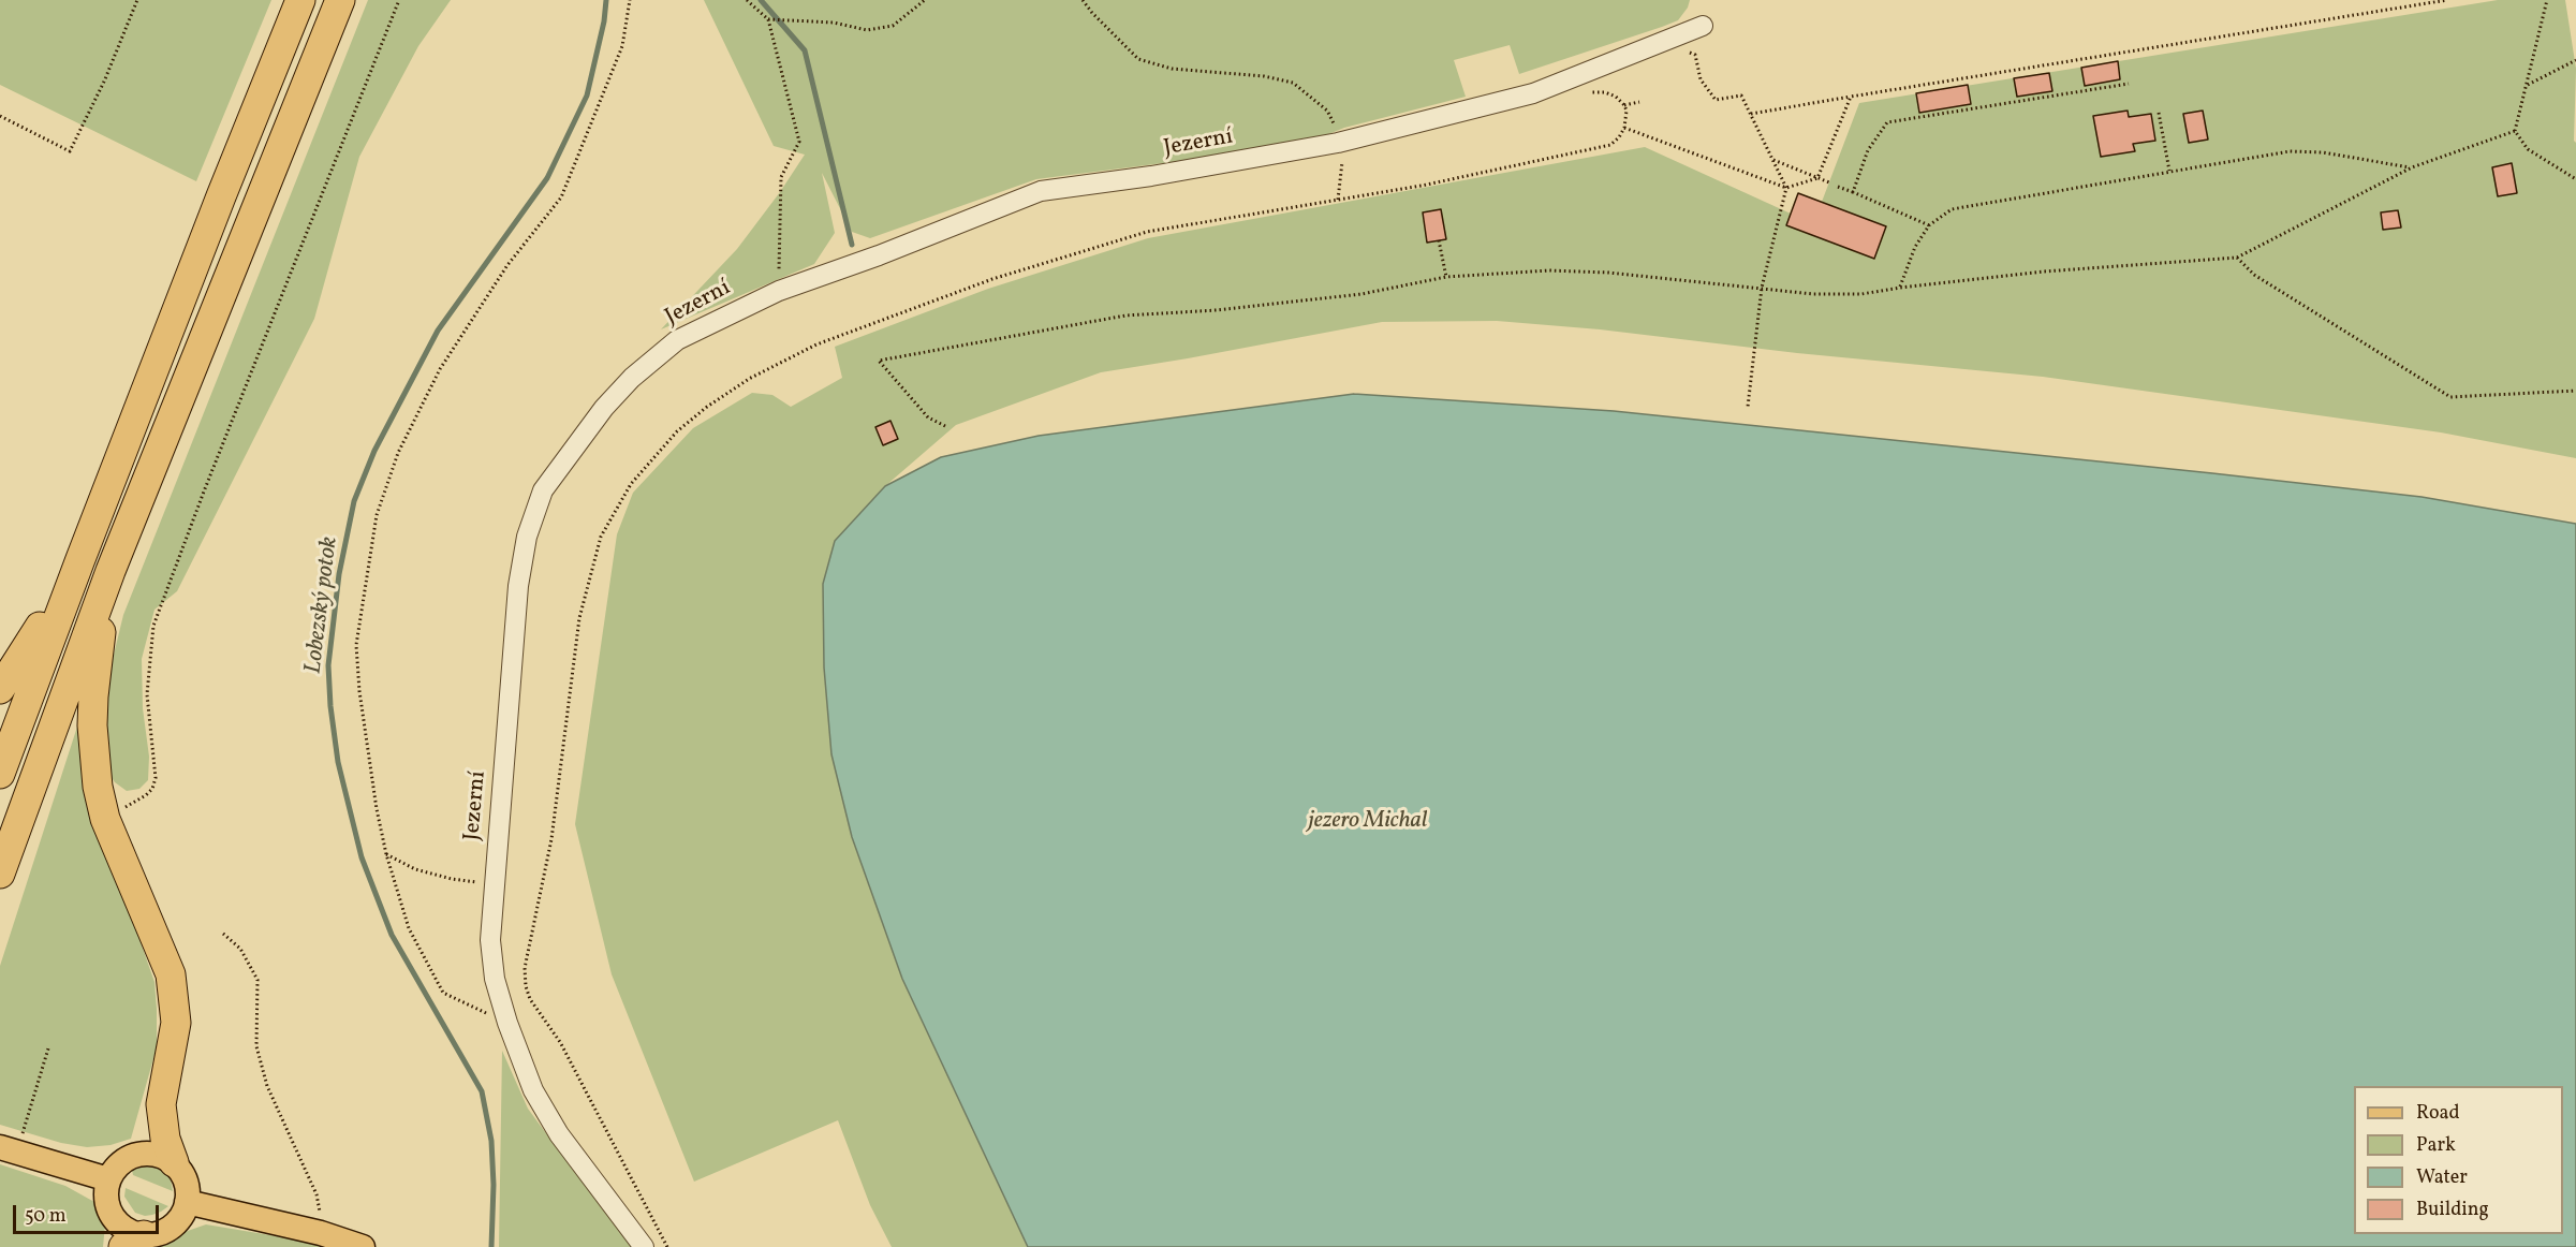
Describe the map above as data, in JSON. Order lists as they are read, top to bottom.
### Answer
{
  "streets": {
    "lane": ["Jezerní"]
  },
  "water": ["Lobezský potok", "jezero Michal"],
  "legend": [
    "Road",
    "Park",
    "Water",
    "Building"
  ],
  "scale_bar": "50 m"
}
